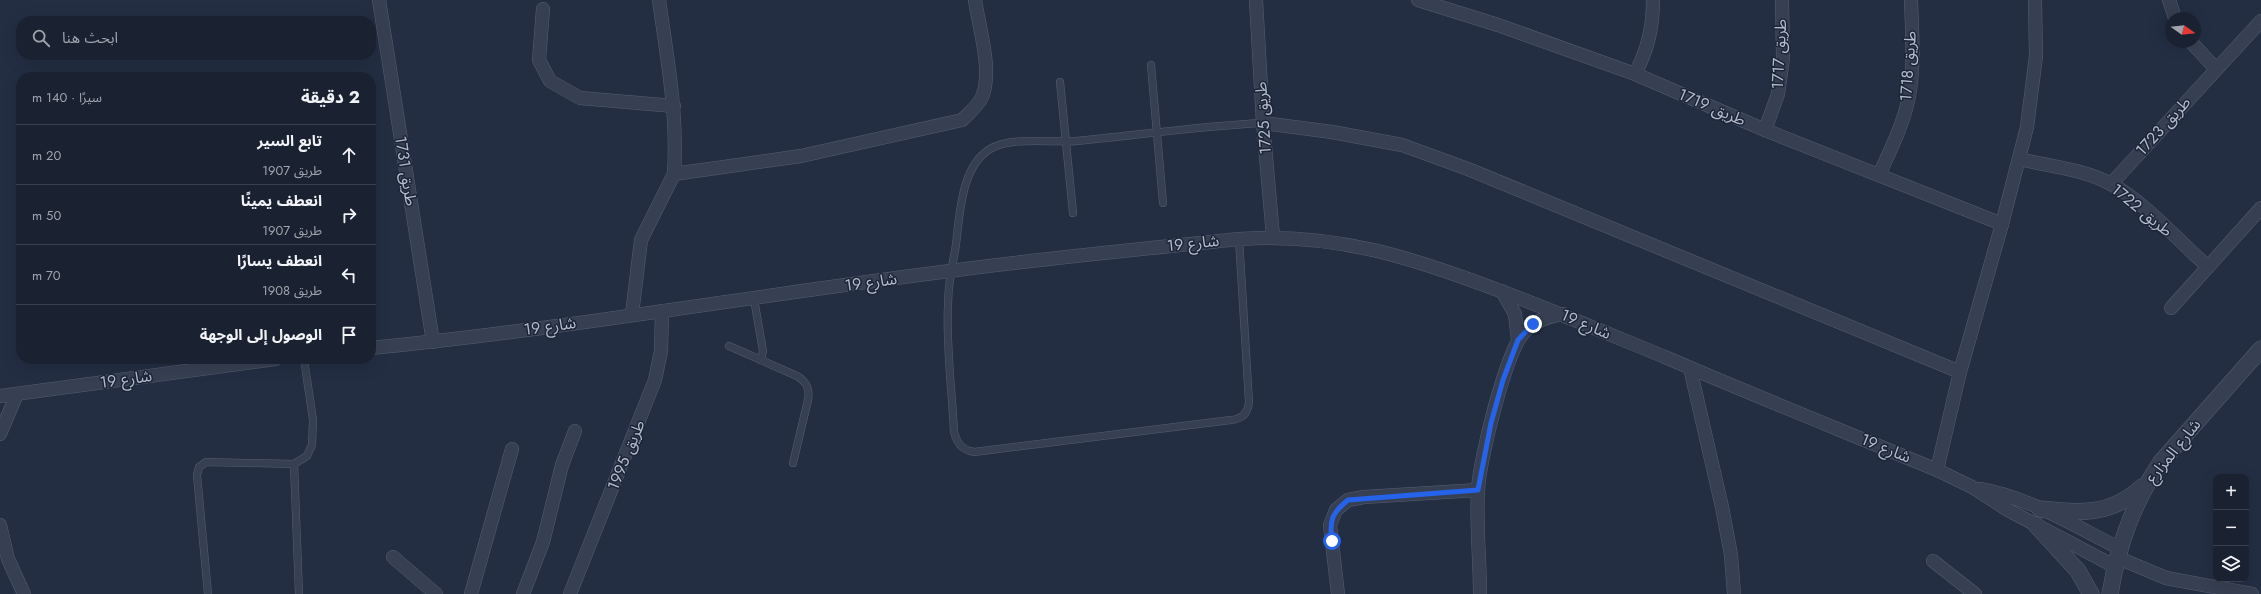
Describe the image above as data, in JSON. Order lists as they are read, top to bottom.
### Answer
{
  "streets": {
    "street": [
      "طريق 1717",
      "طريق 1718",
      "طريق 1719",
      "طريق 1725",
      "طريق 1723",
      "طريق 1731",
      "طريق 1722",
      "شارع 19",
      "شارع المزارع",
      "طريق 1995"
    ]
  },
  "crossings": [
    ["طريق 1717", "طريق 1719"],
    ["طريق 1718", "طريق 1719"],
    ["طريق 1725", "شارع 19"],
    ["طريق 1723", "طريق 1722"],
    ["طريق 1731", "شارع 19"],
    ["شارع 19", "شارع المزارع"],
    ["شارع 19", "طريق 1995"]
  ],
  "north": "right",
  "page": {
    "search": "ابحث هنا",
    "heading": ["2 دقيقة", "سيرًا · 140 m"],
    "list": [
      ["تابع السير", "طريق 1907", "20 m"],
      ["انعطف يمينًا", "طريق 1907", "50 m"],
      ["انعطف يسارًا", "طريق 1908", "70 m"],
      "الوصول إلى الوجهة"
    ],
    "map_buttons": ["+", "−"]
  }
}
